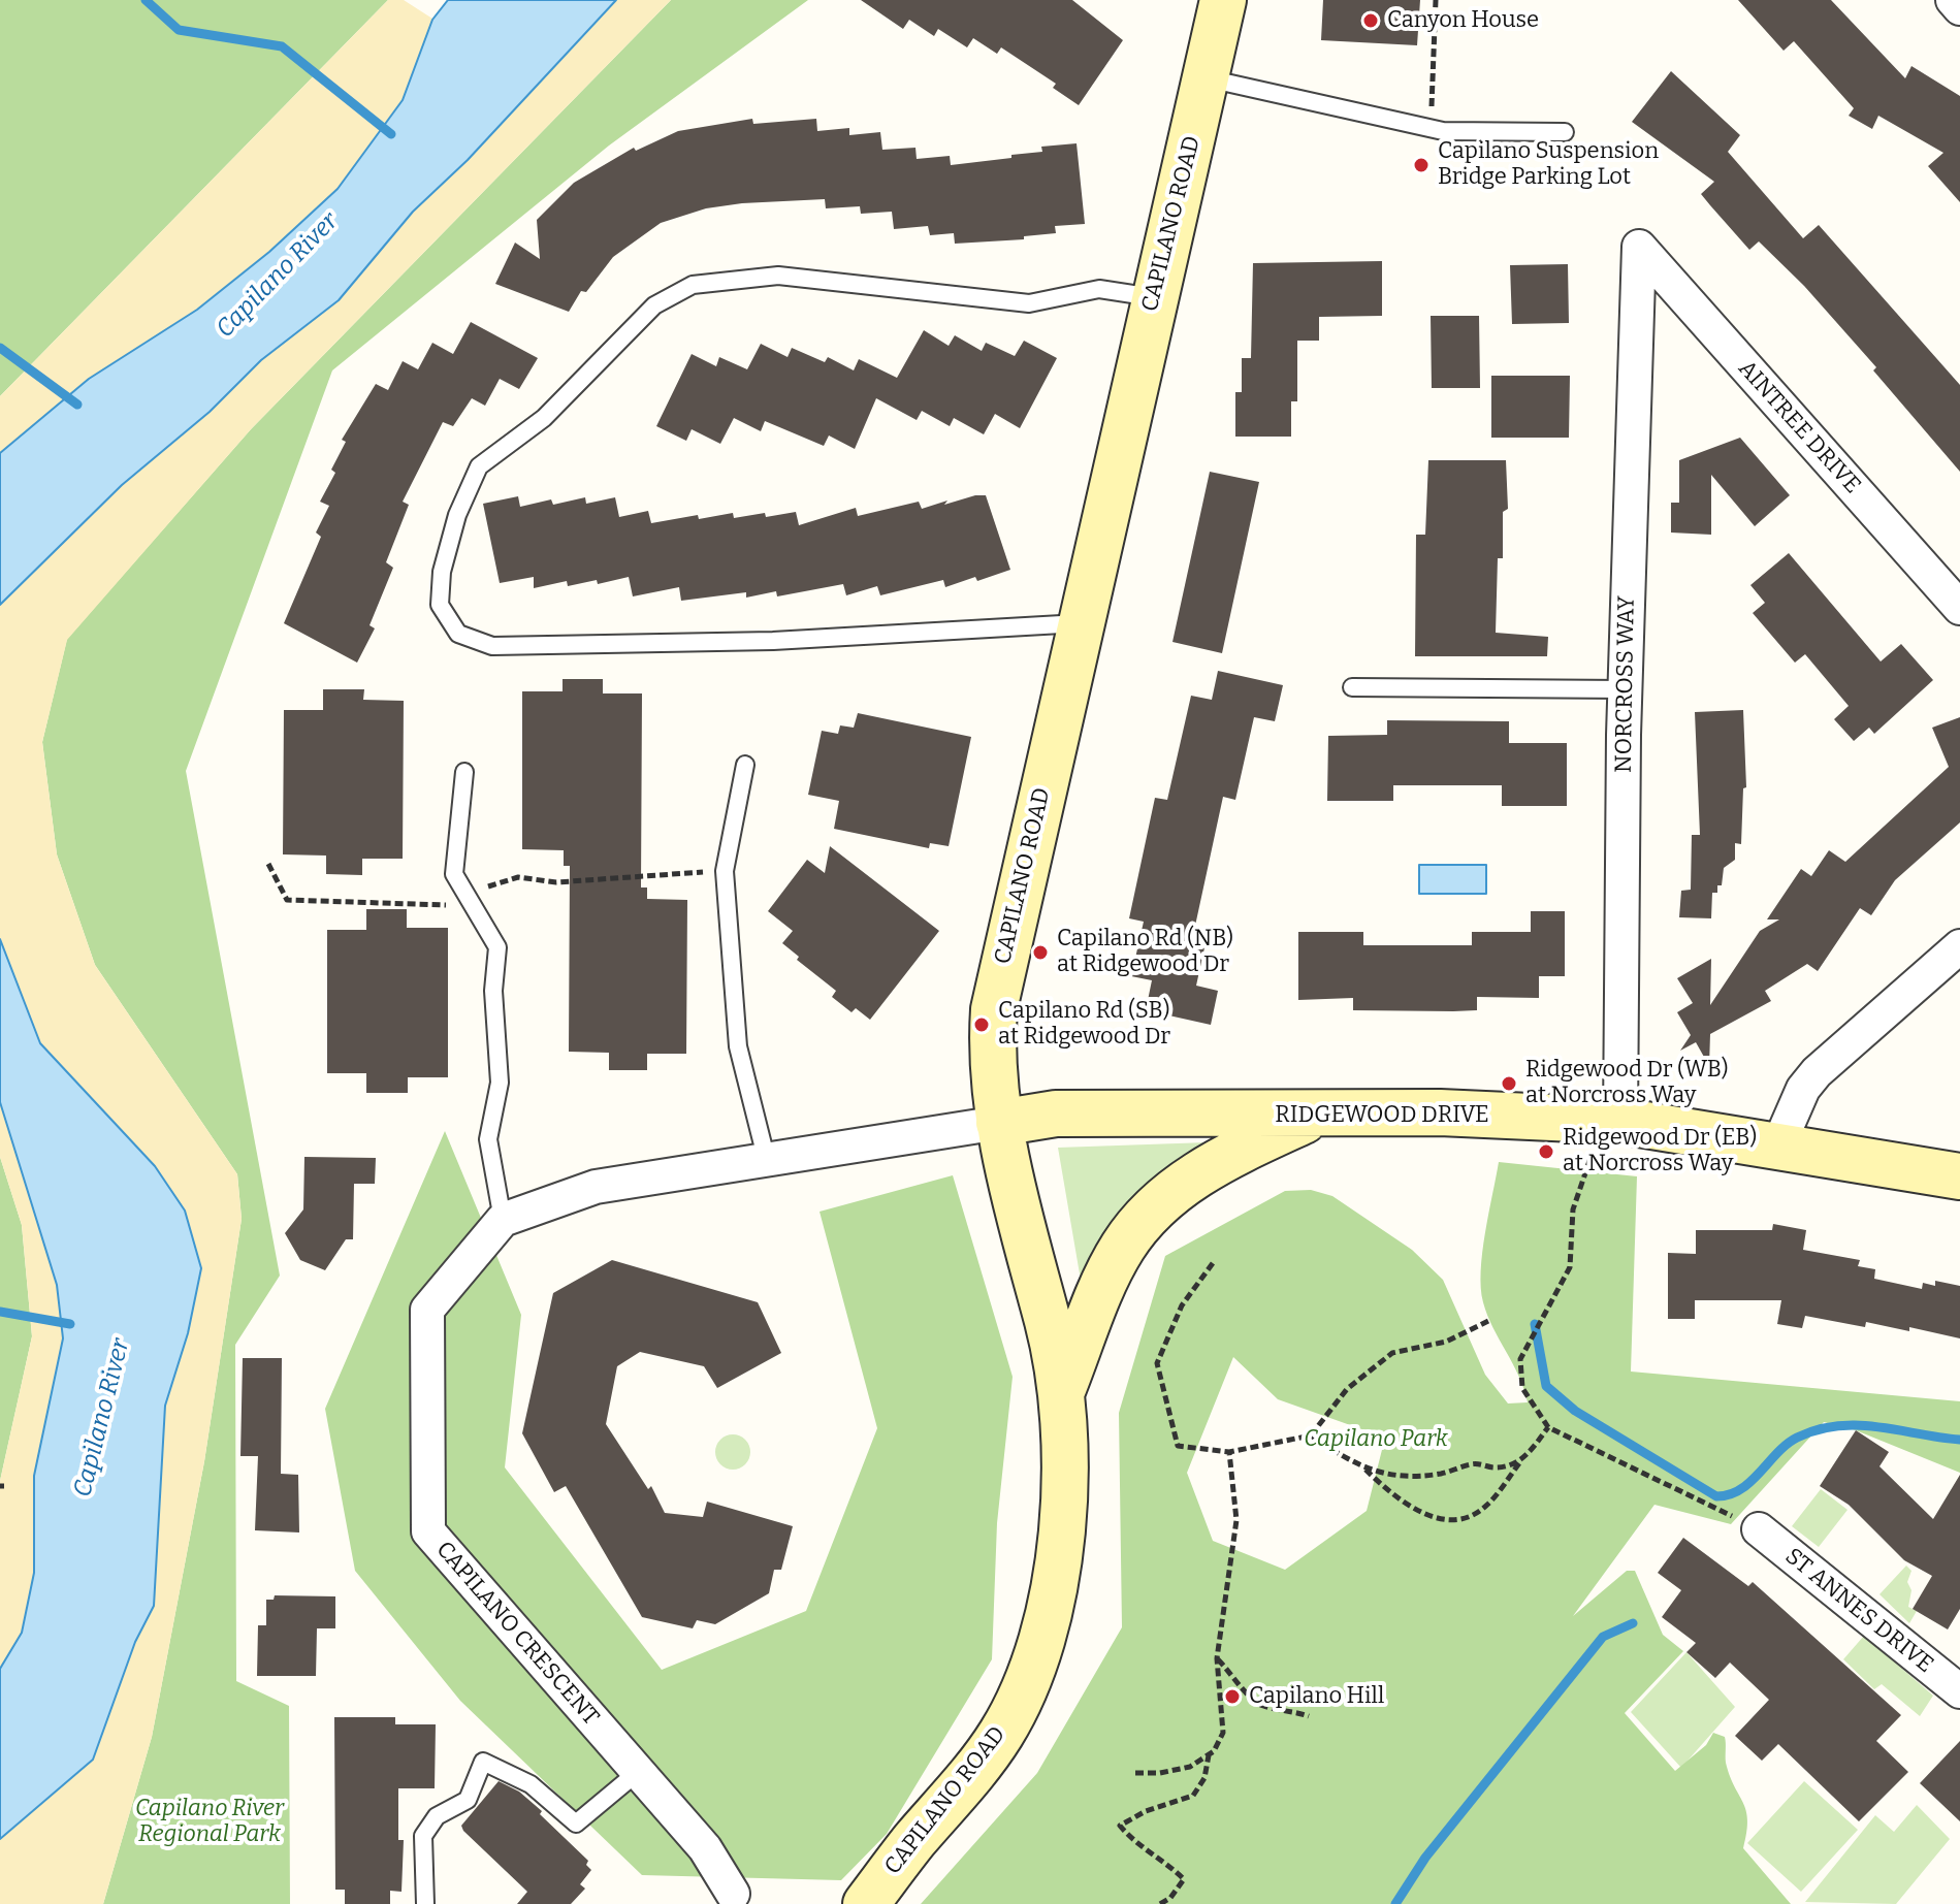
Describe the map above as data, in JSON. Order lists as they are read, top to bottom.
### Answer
{
  "streets": {
    "main road": ["CAPILANO ROAD", "RIDGEWOOD DRIVE"],
    "street": [
      "AINTREE DRIVE",
      "NORCROSS WAY",
      "ST ANNES DRIVE",
      "CAPILANO CRESCENT"
    ]
  },
  "crossings": [
    ["CAPILANO ROAD", "RIDGEWOOD DRIVE"],
    ["AINTREE DRIVE", "NORCROSS WAY"],
    ["NORCROSS WAY", "RIDGEWOOD DRIVE"]
  ],
  "water": ["Capilano River"],
  "parks": ["Capilano Park", "Capilano River Regional Park"],
  "places": [
    "Canyon House",
    "Capilano Suspension Bridge Parking Lot",
    "Capilano Rd (NB) at Ridgewood Dr",
    "Capilano Rd (SB) at Ridgewood Dr",
    "Ridgewood Dr (WB) at Norcross Way",
    "Ridgewood Dr (EB) at Norcross Way",
    "Capilano Hill"
  ]
}
